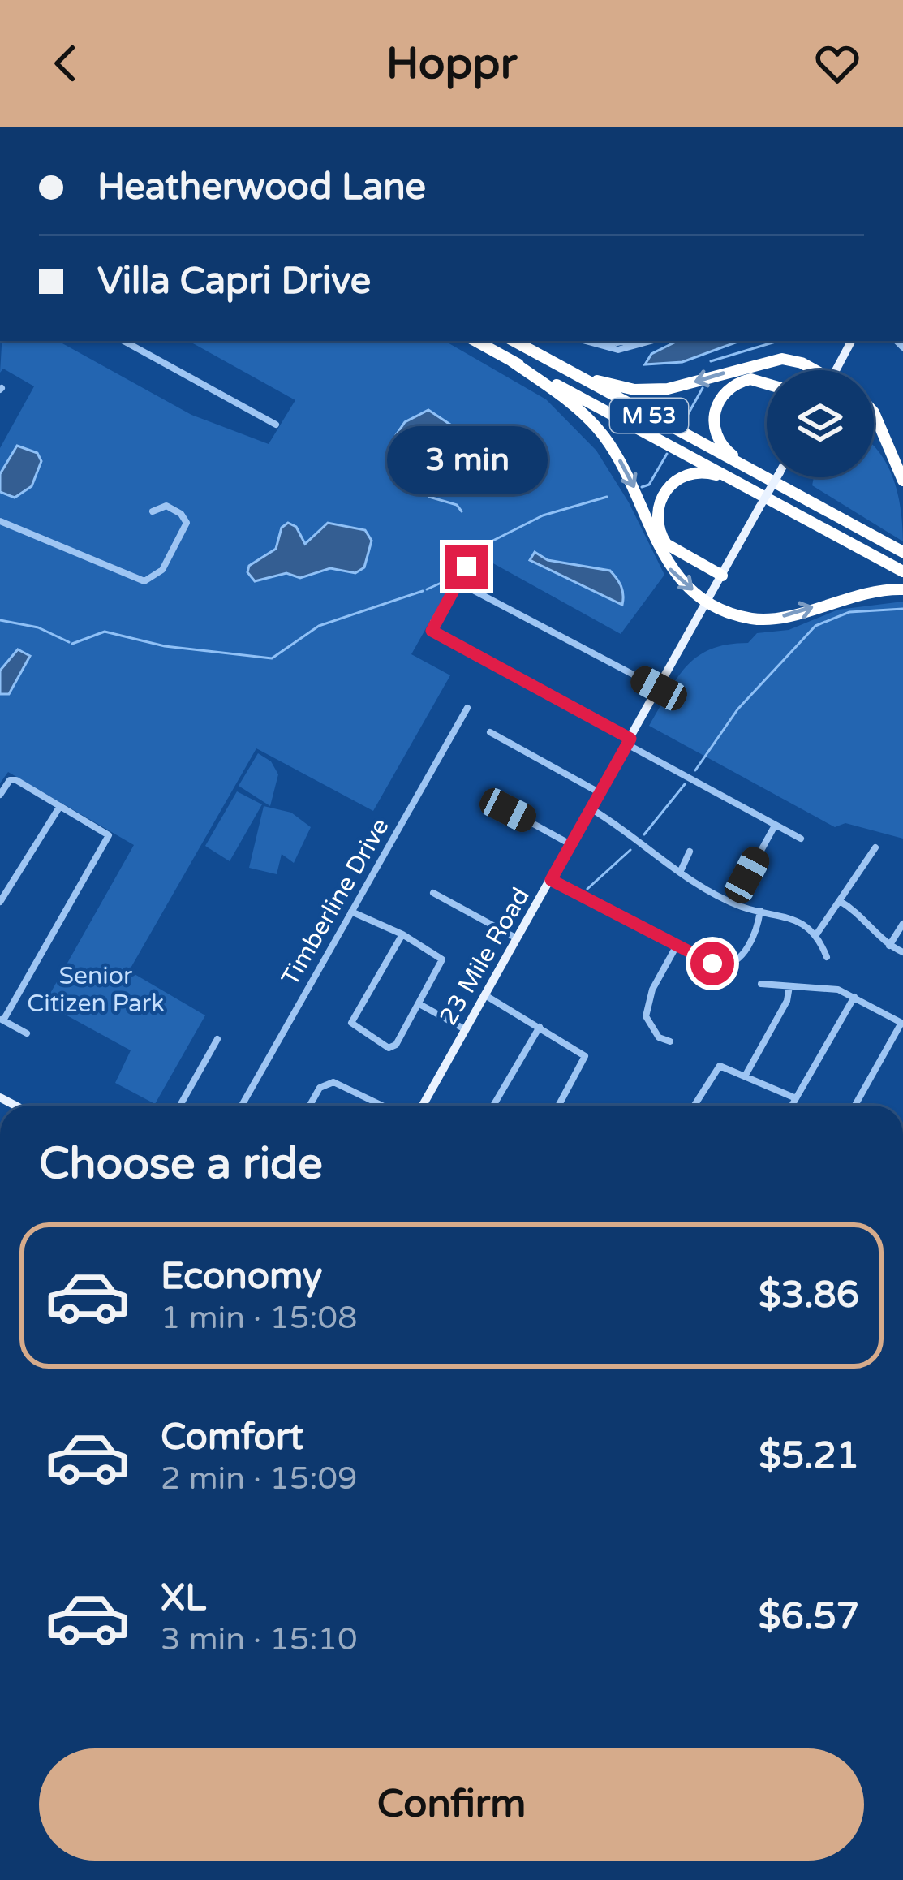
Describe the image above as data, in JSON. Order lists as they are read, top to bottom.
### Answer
{
  "streets": {
    "highway": ["M 53"],
    "main road": ["23 Mile Road"],
    "street": ["Timberline Drive"]
  },
  "parks": ["Senior Citizen Park"],
  "page": {
    "header": "Hoppr",
    "banner": ["Heatherwood Lane", "Villa Capri Drive"],
    "bubble": "3 min",
    "heading": "Choose a ride",
    "list": [
      {
        "name": "Economy",
        "note": "1 min · 15:08",
        "value": "$3.86"
      },
      {
        "name": "Comfort",
        "note": "2 min · 15:09",
        "value": "$5.21"
      },
      {
        "name": "XL",
        "note": "3 min · 15:10",
        "value": "$6.57"
      }
    ],
    "buttons": "Confirm"
  }
}
